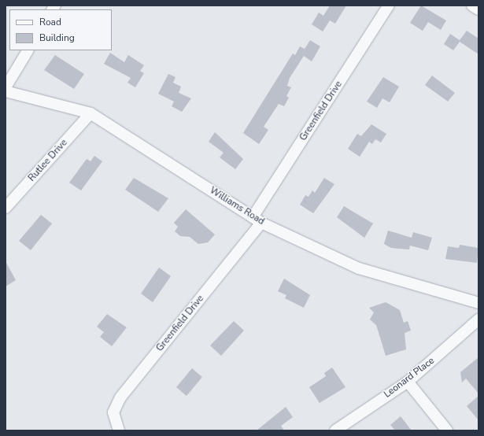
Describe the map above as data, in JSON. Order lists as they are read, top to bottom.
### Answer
{
  "streets": {
    "street": [
      "Greenfield Drive",
      "Rutlee Drive",
      "Williams Road",
      "Leonard Place"
    ]
  },
  "crossings": [
    ["Greenfield Drive", "Williams Road"],
    ["Rutlee Drive", "Williams Road"]
  ],
  "legend": ["Road", "Building"]
}
